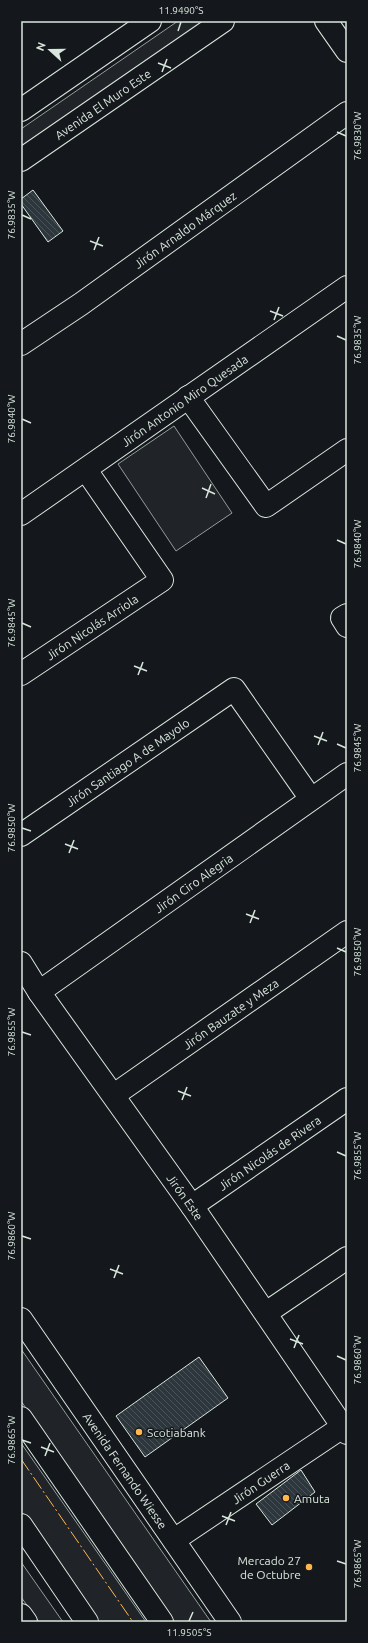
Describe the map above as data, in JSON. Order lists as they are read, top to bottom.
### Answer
{
  "streets": {
    "street": [
      "Avenida El Muro Este",
      "Jirón Arnaldo Márquez",
      "Jirón Antonio Miro Quesada",
      "Jirón Nicolás Arriola",
      "Jirón Santiago A de Mayolo",
      "Jirón Ciro Alegria",
      "Jirón Bauzate y Meza",
      "Jirón Nicolás de Rivera",
      "Jirón Este",
      "Avenida Fernando Wiesse",
      "Jirón Guerra"
    ]
  },
  "crossings": [
    ["Jirón Antonio Miro Quesada", "Jirón Nicolás Arriola"],
    ["Jirón Santiago A de Mayolo", "Jirón Ciro Alegria"],
    ["Jirón Ciro Alegria", "Jirón Este"],
    ["Jirón Bauzate y Meza", "Jirón Este"],
    ["Jirón Nicolás de Rivera", "Jirón Este"],
    ["Jirón Este", "Jirón Guerra"],
    ["Avenida Fernando Wiesse", "Jirón Guerra"]
  ],
  "places": ["Scotiabank", "Amuta", "Mercado 27 de Octubre"],
  "north": "left",
  "coordinates": [
    "11.9490°S",
    "76.9830°W",
    "76.9835°W",
    "76.9840°W",
    "76.9845°W",
    "76.9850°W",
    "76.9855°W",
    "76.9860°W",
    "76.9865°W",
    "11.9505°S"
  ]
}
